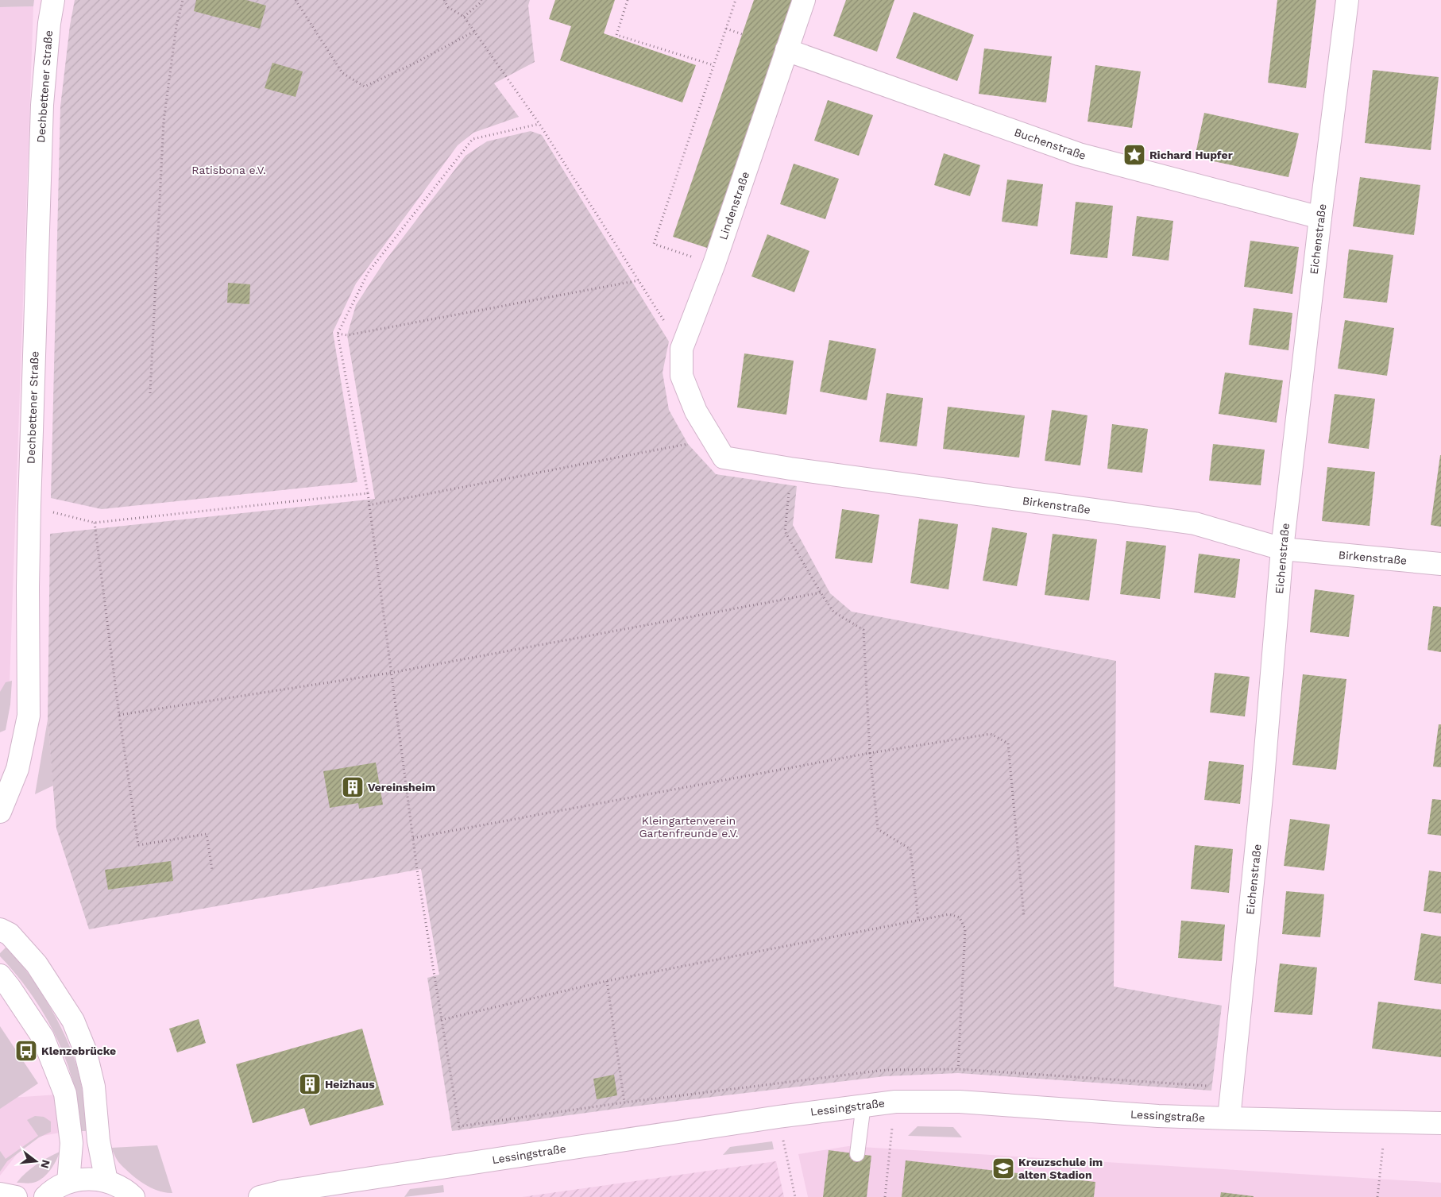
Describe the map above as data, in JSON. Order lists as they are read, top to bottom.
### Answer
{
  "streets": {
    "street": [
      "Dechbettener Straße",
      "Buchenstraße",
      "Lindenstraße",
      "Eichenstraße",
      "Birkenstraße",
      "Lessingstraße"
    ]
  },
  "crossings": [
    ["Buchenstraße", "Lindenstraße"],
    ["Buchenstraße", "Eichenstraße"],
    ["Lindenstraße", "Birkenstraße"],
    ["Eichenstraße", "Birkenstraße"],
    ["Eichenstraße", "Lessingstraße"]
  ],
  "parks": ["Ratisbona e.V.", "Kleingartenverein Gartenfreunde e.V."],
  "places": {
    "place": ["Richard Hupfer"],
    "building": ["Vereinsheim", "Heizhaus"],
    "bus stop": ["Klenzebrücke"],
    "school or university": ["Kreuzschule im alten Stadion"]
  },
  "north": "right"
}
